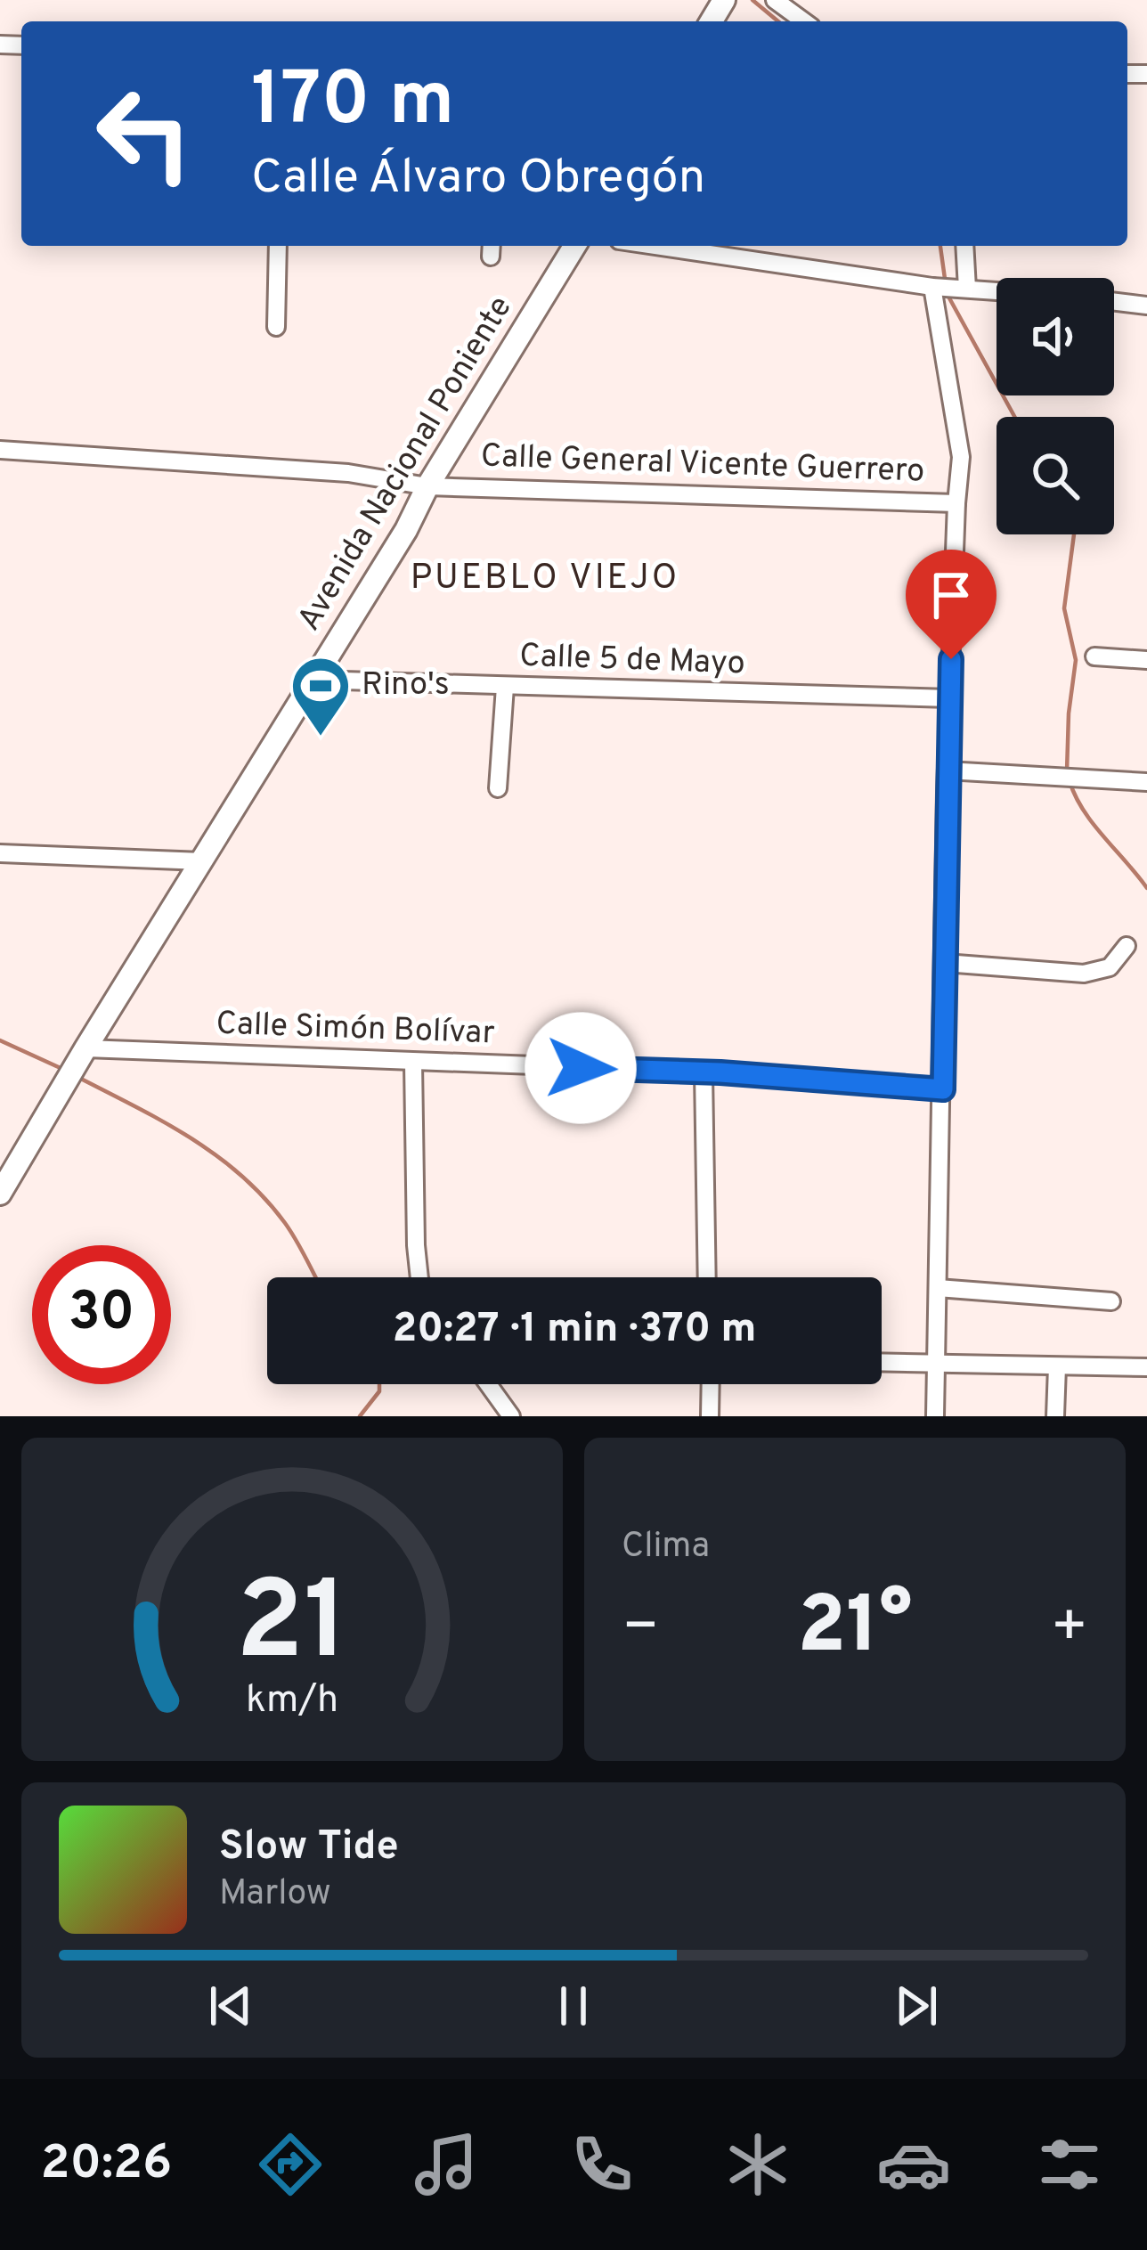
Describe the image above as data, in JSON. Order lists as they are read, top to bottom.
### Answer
{
  "streets": {
    "street": [
      "Avenida Nacional Poniente",
      "Calle General Vicente Guerrero",
      "Calle 5 de Mayo",
      "Calle Simón Bolívar"
    ]
  },
  "crossings": [
    ["Avenida Nacional Poniente", "Calle General Vicente Guerrero"],
    ["Avenida Nacional Poniente", "Calle 5 de Mayo"],
    ["Avenida Nacional Poniente", "Calle Simón Bolívar"]
  ],
  "districts": ["PUEBLO VIEJO"],
  "places": {
    "sports": ["Rino's"]
  },
  "page": {
    "turn": ["170 m", "Calle Álvaro Obregón"],
    "limit": "30",
    "trip": "20:27 · 1 min · 370 m",
    "tile": "Clima",
    "heat": ["−", "21°", "+"],
    "song": ["Slow Tide", "Marlow"],
    "tabs": "20:26",
    "gauge": ["21", "km/h"]
  }
}
